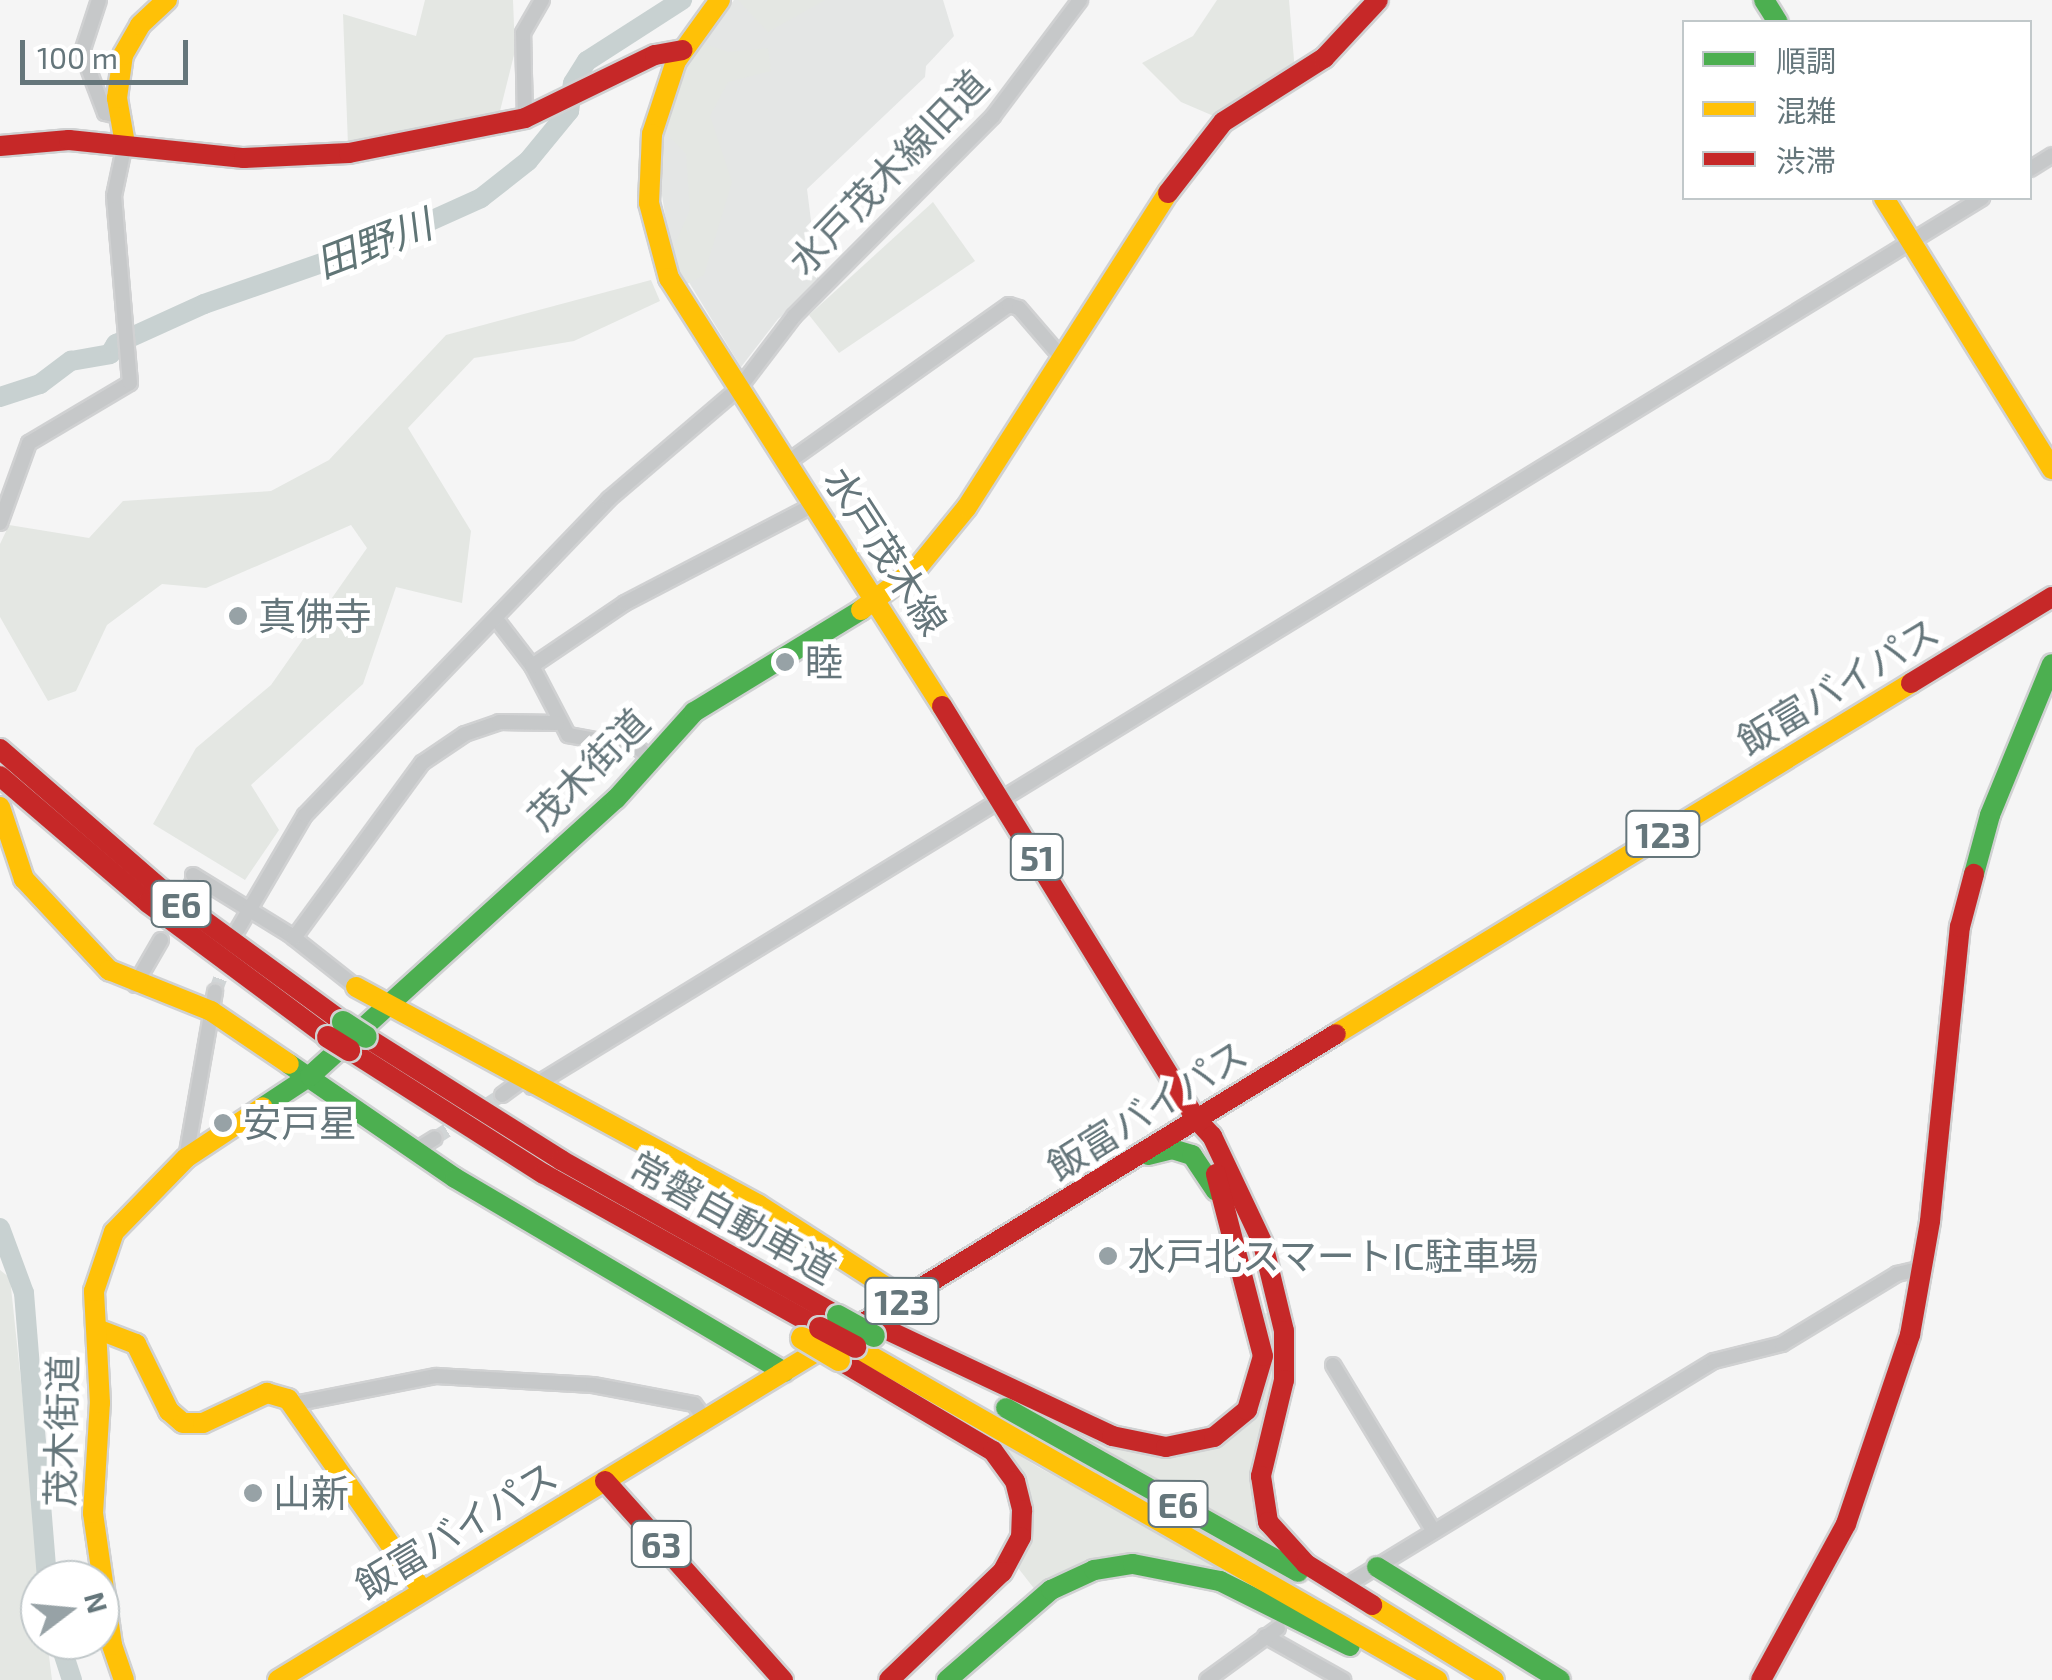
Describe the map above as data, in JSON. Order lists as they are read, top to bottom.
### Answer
{
  "streets": {
    "main road": [
      "水戸茂木線",
      "飯富バイパス",
      "茂木街道",
      "123",
      "51",
      "E6",
      "63"
    ],
    "street": ["水戸茂木線旧道"]
  },
  "crossings": [
    ["水戸茂木線旧道", "水戸茂木線"],
    ["水戸茂木線", "飯富バイパス"],
    ["水戸茂木線", "茂木街道"],
    ["飯富バイパス", "63"]
  ],
  "water": ["田野川"],
  "places": [
    "真佛寺",
    "睦",
    "安戸星",
    "水戸北スマートIC駐車場",
    "山新"
  ],
  "legend": ["順調", "混雑", "渋滞"],
  "scale_bar": "100 m",
  "north": "right"
}
